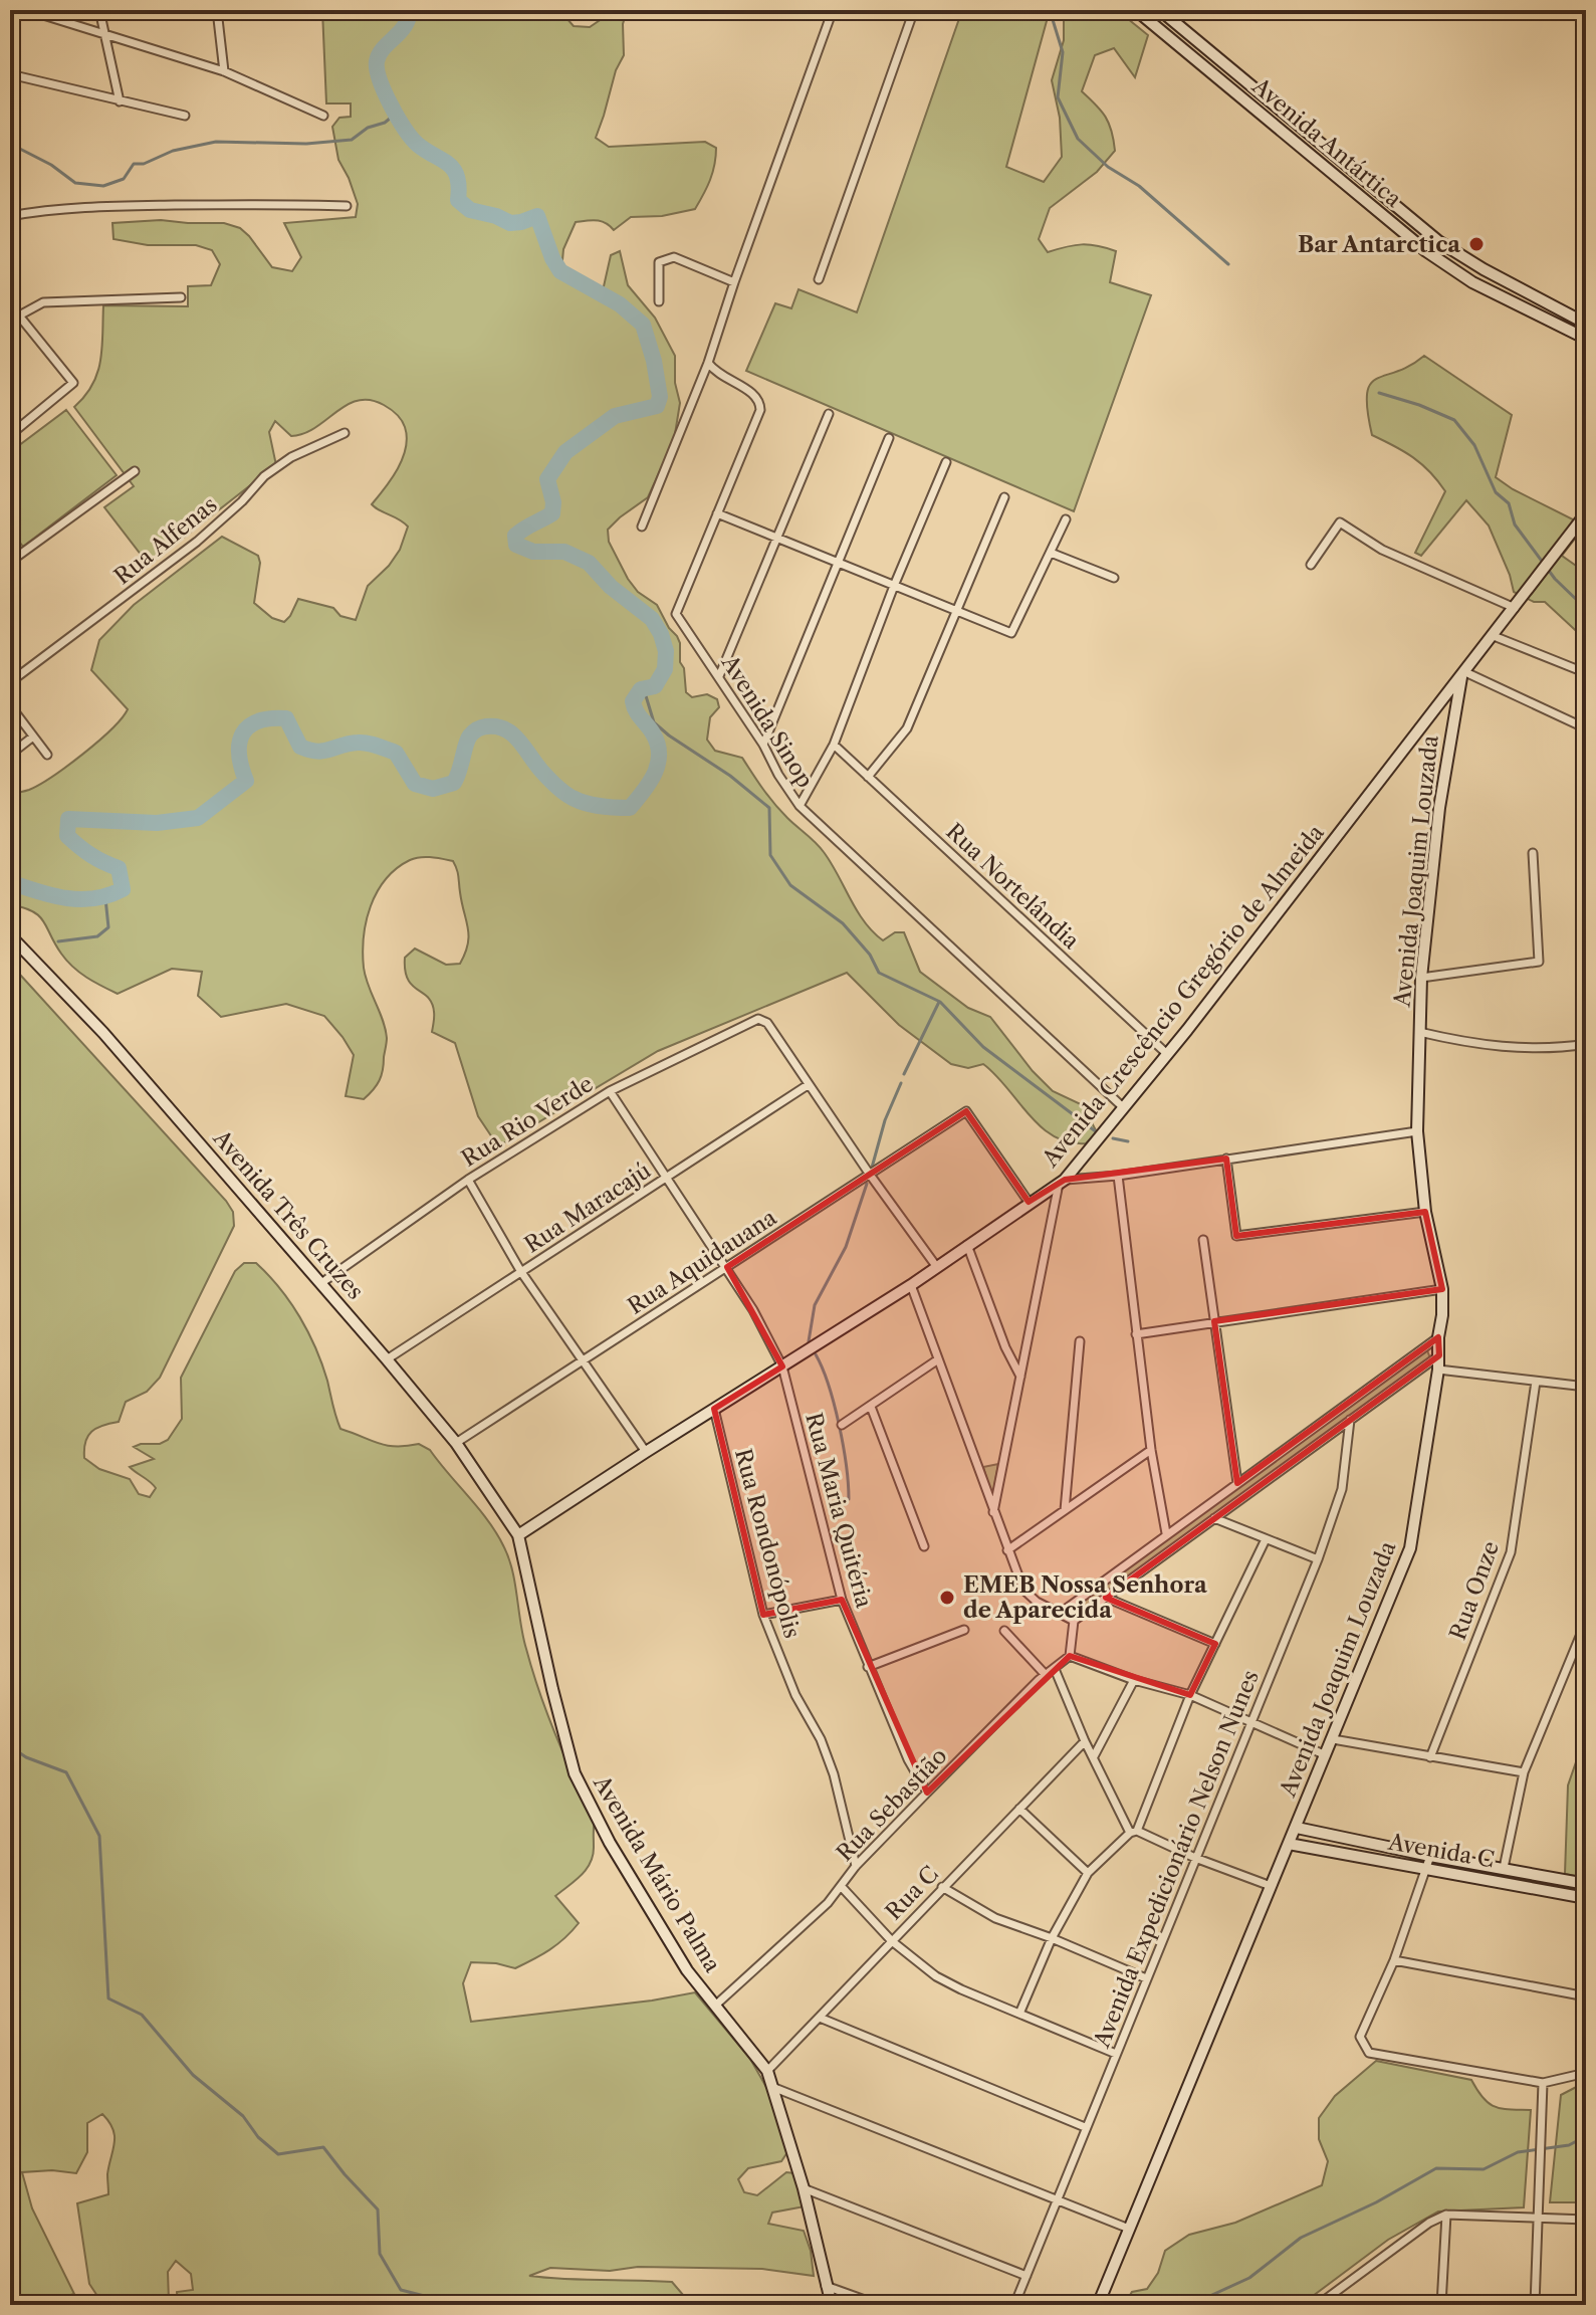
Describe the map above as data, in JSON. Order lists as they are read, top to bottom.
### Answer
{
  "streets": {
    "street": [
      "Avenida Antártica",
      "Rua Alfenas",
      "Avenida Sinop",
      "Avenida Joaquim Louzada",
      "Rua Nortelândia",
      "Avenida Crescêncio Gregório de Almeida",
      "Rua Rio Verde",
      "Rua Maracajú",
      "Avenida Três Cruzes",
      "Rua Aquidauana",
      "Rua Maria Quitéria",
      "Rua Rondonópolis",
      "Rua Onze",
      "Rua Sebastião",
      "Avenida C",
      "Avenida Expedicionário Nelson Nunes",
      "Avenida Mário Palma",
      "Rua C"
    ]
  },
  "crossings": [
    ["Avenida Sinop", "Avenida Crescêncio Gregório de Almeida"],
    ["Avenida Joaquim Louzada", "Avenida Crescêncio Gregório de Almeida"],
    ["Avenida Joaquim Louzada", "Avenida C"],
    ["Rua Nortelândia", "Avenida Crescêncio Gregório de Almeida"],
    ["Avenida Crescêncio Gregório de Almeida", "Avenida Três Cruzes"],
    ["Avenida Crescêncio Gregório de Almeida", "Rua Aquidauana"],
    ["Avenida Crescêncio Gregório de Almeida", "Rua Maria Quitéria"],
    ["Avenida Crescêncio Gregório de Almeida", "Rua Rondonópolis"],
    ["Avenida Crescêncio Gregório de Almeida", "Avenida Mário Palma"],
    ["Rua Rio Verde", "Rua Maracajú"],
    ["Rua Rio Verde", "Avenida Três Cruzes"],
    ["Rua Rio Verde", "Rua Maria Quitéria"],
    ["Rua Maracajú", "Avenida Três Cruzes"],
    ["Rua Maracajú", "Rua Maria Quitéria"],
    ["Avenida Três Cruzes", "Rua Aquidauana"],
    ["Avenida Três Cruzes", "Avenida Mário Palma"],
    ["Rua Aquidauana", "Rua Maria Quitéria"],
    ["Rua Maria Quitéria", "Rua Sebastião"],
    ["Rua Rondonópolis", "Rua Sebastião"],
    ["Rua Sebastião", "Avenida Mário Palma"],
    ["Avenida Mário Palma", "Rua C"]
  ],
  "places": ["Bar Antarctica", "EMEB Nossa Senhora de Aparecida"]
}
